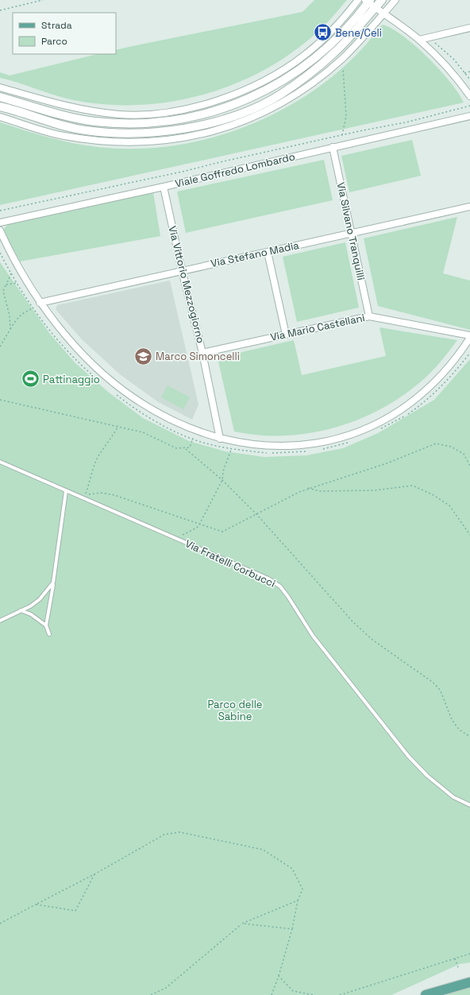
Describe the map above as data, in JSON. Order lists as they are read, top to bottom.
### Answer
{
  "streets": {
    "street": [
      "Viale Goffredo Lombardo",
      "Via Silvano Tranquilli",
      "Via Stefano Madia",
      "Via Vittorio Mezzogiorno",
      "Via Mario Castellani"
    ],
    "lane": ["Via Fratelli Corbucci"]
  },
  "crossings": [
    ["Viale Goffredo Lombardo", "Via Silvano Tranquilli"],
    ["Viale Goffredo Lombardo", "Via Vittorio Mezzogiorno"],
    ["Via Silvano Tranquilli", "Via Stefano Madia"],
    ["Via Silvano Tranquilli", "Via Mario Castellani"],
    ["Via Stefano Madia", "Via Vittorio Mezzogiorno"],
    ["Via Vittorio Mezzogiorno", "Via Mario Castellani"]
  ],
  "parks": ["Parco delle Sabine"],
  "places": {
    "bus stop": ["Bene/Celi"],
    "school or university": ["Marco Simoncelli"],
    "sports": ["Pattinaggio"]
  },
  "legend": ["Strada", "Parco"]
}
